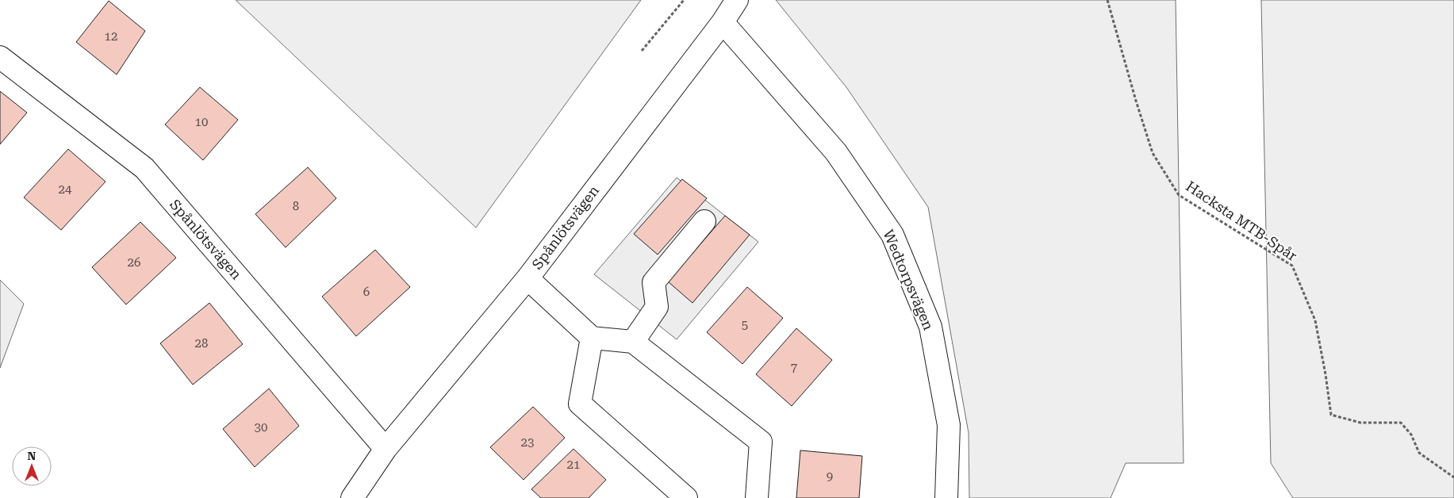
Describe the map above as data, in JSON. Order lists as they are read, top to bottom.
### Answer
{
  "streets": {
    "street": ["Spånlötsvägen", "Wedtorpsvägen"],
    "path": ["Hacksta MTB-Spår"]
  },
  "crossings": [
    ["Spånlötsvägen", "Wedtorpsvägen"]
  ],
  "house_numbers": [
    "12",
    "10",
    "24",
    "8",
    "26",
    "6",
    "5",
    "28",
    "7",
    "30",
    "23",
    "21",
    "9"
  ],
  "north": "top"
}
